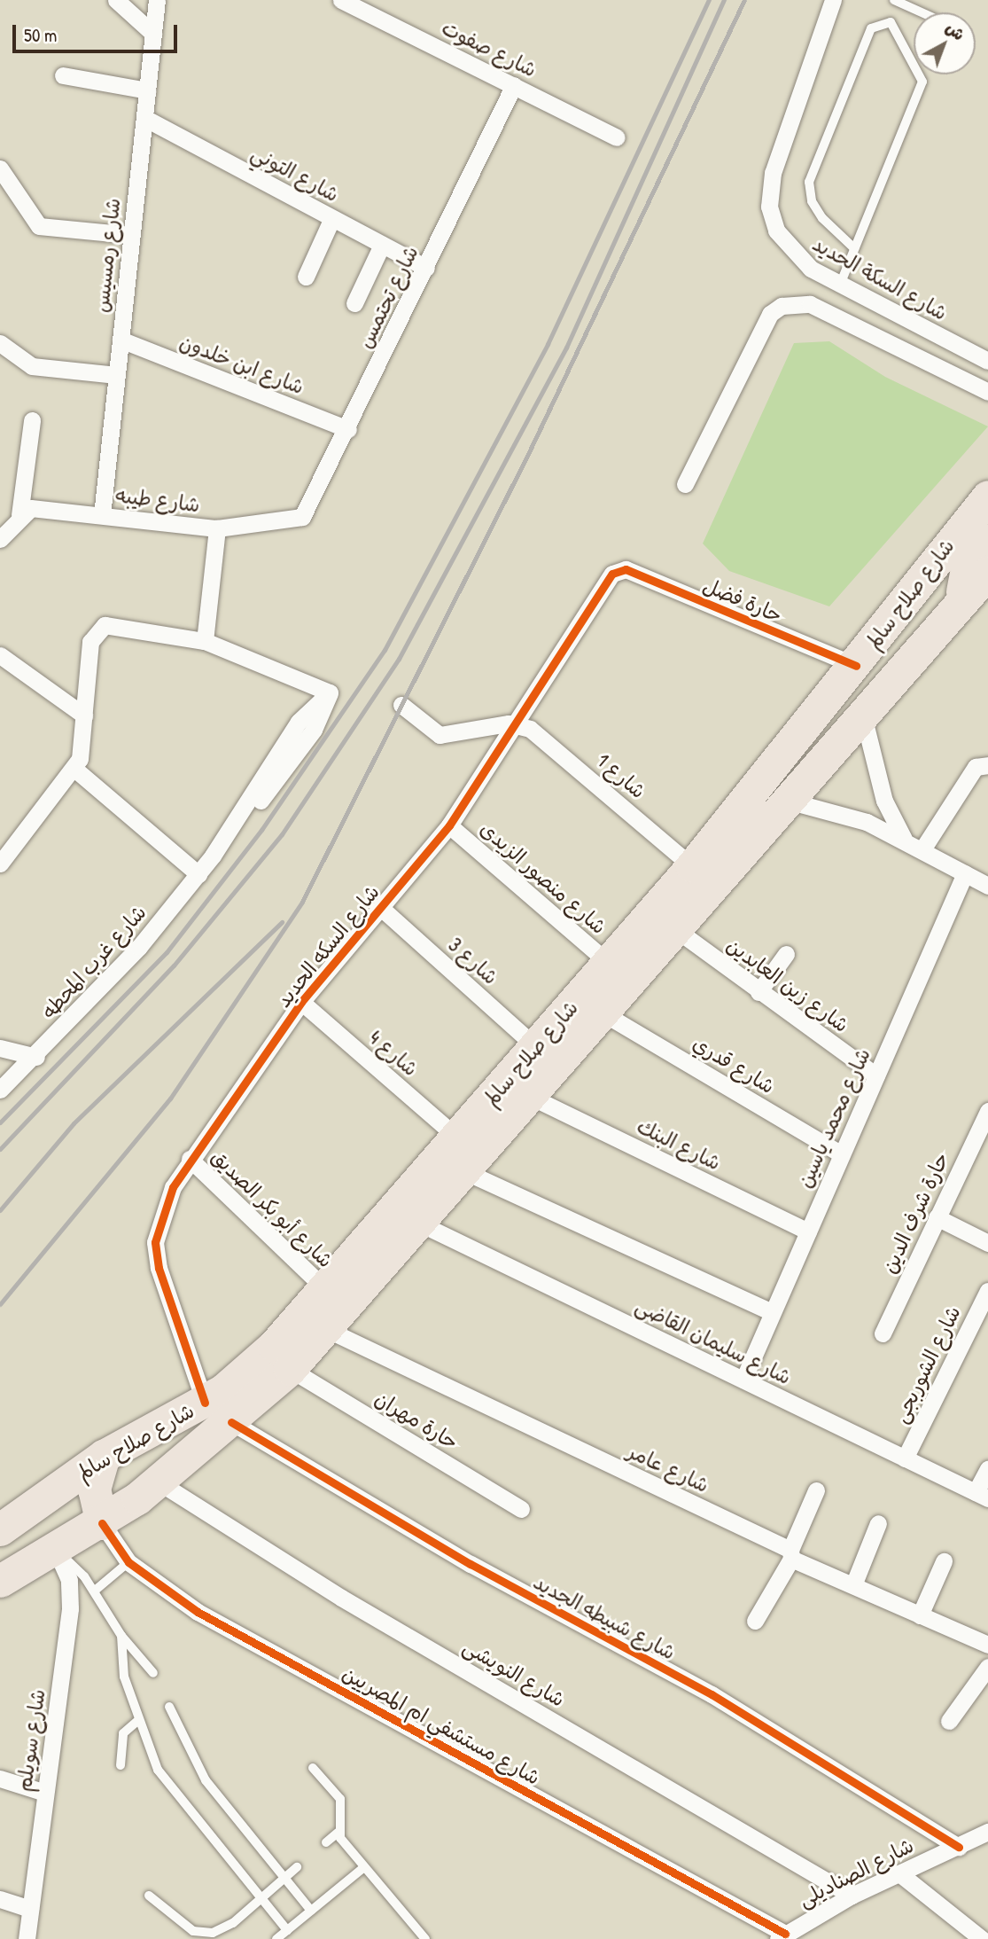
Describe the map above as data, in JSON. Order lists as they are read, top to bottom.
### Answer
{
  "streets": {
    "highway": ["شارع صلاح سالم"],
    "street": [
      "شارع صفوت",
      "شارع التوني",
      "شارع رمسيس",
      "شارع السكة الحديد",
      "شارع تحتمس",
      "شارع ابن خلدون",
      "شارع طيبه",
      "حارة فضل",
      "شارع 1",
      "شارع منصور الزيدى",
      "شارع السكه الحديد",
      "شارع 3",
      "شارع غرب المحطه",
      "شارع زين العابدين",
      "شارع 4",
      "شارع قدري",
      "شارع محمد ياسين",
      "شارع البنك",
      "شارع أبو بكر الصديق",
      "حارة شرف الدين",
      "شارع سليمان القاضى",
      "شارع الشوربجى",
      "حارة مهران",
      "شارع عامر",
      "شارع شبيطه الجديد",
      "شارع النويشى",
      "شارع مستشفي ام المصريين",
      "شارع سويلم",
      "شارع الصناديلى"
    ]
  },
  "crossings": [
    ["شارع صفوت", "شارع تحتمس"],
    ["شارع التوني", "شارع رمسيس"],
    ["شارع التوني", "شارع تحتمس"],
    ["شارع رمسيس", "شارع ابن خلدون"],
    ["شارع رمسيس", "شارع طيبه"],
    ["شارع تحتمس", "شارع ابن خلدون"],
    ["شارع تحتمس", "شارع طيبه"],
    ["شارع صلاح سالم", "حارة فضل"],
    ["شارع صلاح سالم", "شارع 1"],
    ["شارع صلاح سالم", "شارع منصور الزيدى"],
    ["شارع صلاح سالم", "شارع السكه الحديد"],
    ["شارع صلاح سالم", "شارع 3"],
    ["شارع صلاح سالم", "شارع زين العابدين"],
    ["شارع صلاح سالم", "شارع 4"],
    ["شارع صلاح سالم", "شارع قدري"],
    ["شارع صلاح سالم", "شارع البنك"],
    ["شارع صلاح سالم", "شارع أبو بكر الصديق"],
    ["شارع صلاح سالم", "شارع سليمان القاضى"],
    ["شارع صلاح سالم", "حارة مهران"],
    ["شارع صلاح سالم", "شارع عامر"],
    ["شارع صلاح سالم", "شارع شبيطه الجديد"],
    ["شارع صلاح سالم", "شارع النويشى"],
    ["شارع صلاح سالم", "شارع مستشفي ام المصريين"],
    ["شارع صلاح سالم", "شارع سويلم"],
    ["حارة فضل", "شارع السكه الحديد"],
    ["شارع 1", "شارع السكه الحديد"],
    ["شارع منصور الزيدى", "شارع السكه الحديد"],
    ["شارع السكه الحديد", "شارع 3"],
    ["شارع السكه الحديد", "شارع 4"],
    ["شارع السكه الحديد", "شارع أبو بكر الصديق"],
    ["شارع زين العابدين", "شارع محمد ياسين"],
    ["شارع قدري", "شارع محمد ياسين"],
    ["شارع محمد ياسين", "شارع البنك"],
    ["شارع محمد ياسين", "شارع سليمان القاضى"],
    ["شارع سليمان القاضى", "شارع الشوربجى"],
    ["شارع شبيطه الجديد", "شارع الصناديلى"],
    ["شارع النويشى", "شارع الصناديلى"],
    ["شارع مستشفي ام المصريين", "شارع الصناديلى"]
  ],
  "scale_bar": "50 m",
  "north": "top right"
}
